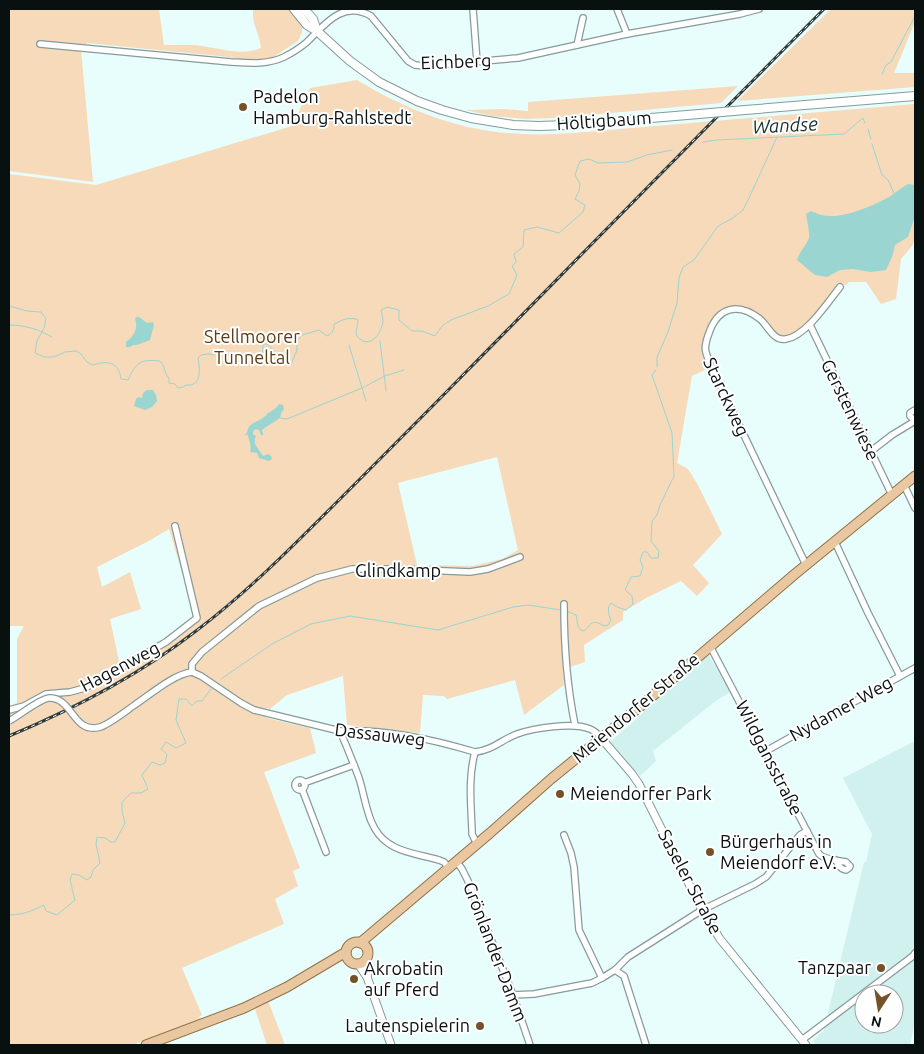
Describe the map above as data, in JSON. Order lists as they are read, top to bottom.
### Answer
{
  "streets": {
    "main road": ["Höltigbaum", "Meiendorfer Straße"],
    "street": [
      "Eichberg",
      "Starckweg",
      "Gerstenwiese",
      "Glindkamp",
      "Hagenweg",
      "Nydamer Weg",
      "Dassauweg",
      "Wildgansstraße",
      "Saseler Straße",
      "Grönlander Damm"
    ]
  },
  "crossings": [
    ["Eichberg", "Höltigbaum"],
    ["Starckweg", "Gerstenwiese"],
    ["Starckweg", "Meiendorfer Straße"],
    ["Gerstenwiese", "Meiendorfer Straße"],
    ["Glindkamp", "Dassauweg"],
    ["Meiendorfer Straße", "Wildgansstraße"],
    ["Meiendorfer Straße", "Saseler Straße"],
    ["Meiendorfer Straße", "Grönlander Damm"],
    ["Nydamer Weg", "Wildgansstraße"]
  ],
  "water": ["Wandse"],
  "parks": ["Stellmoorer Tunneltal"],
  "places": [
    "Padelon Hamburg-Rahlstedt",
    "Meiendorfer Park",
    "Bürgerhaus in Meiendorf e.V.",
    "Tanzpaar",
    "Akrobatin auf Pferd",
    "Lautenspielerin"
  ],
  "north": "bottom"
}
